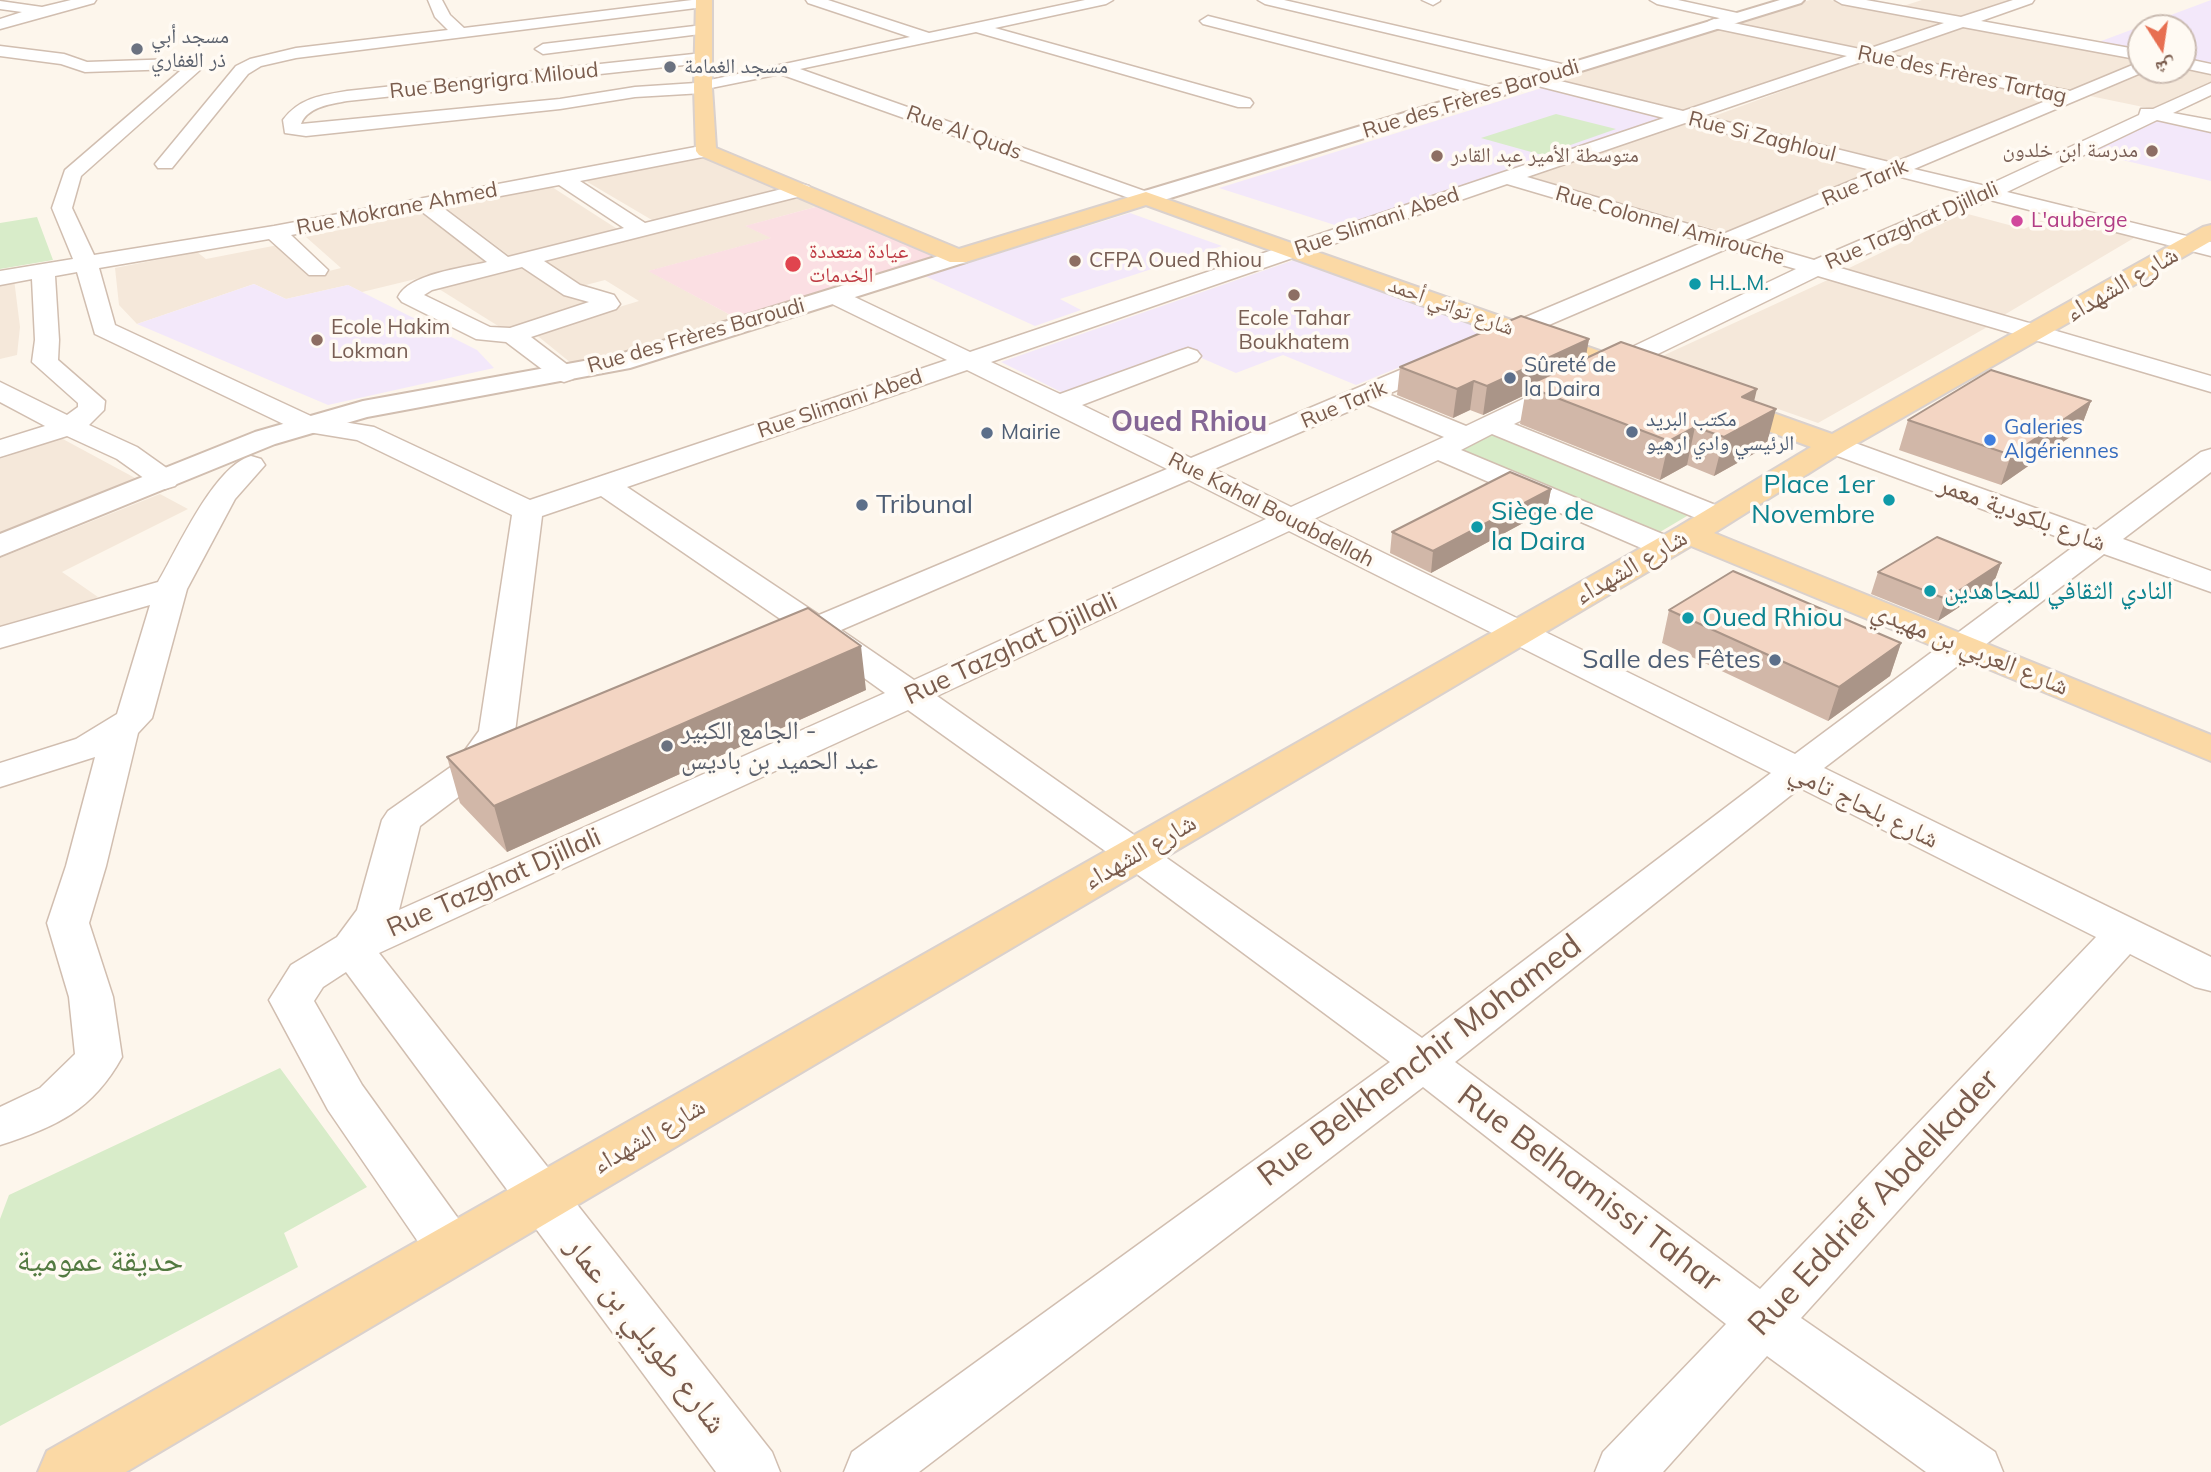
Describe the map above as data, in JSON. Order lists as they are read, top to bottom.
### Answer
{
  "streets": {
    "main road": ["شارع الشهداء", "شارع تواتي أحمد", "شارع العربي بن مهيدي"],
    "street": [
      "Rue des Frères Tartag",
      "Rue Bengrigra Miloud",
      "Rue des Frères Baroudi",
      "Rue Al Quds",
      "Rue Si Zaghloul",
      "Rue Tarik",
      "Rue Mokrane Ahmed",
      "Rue Slimani Abed",
      "Rue Colonnel Amirouche",
      "Rue Tazghat Djillali",
      "Rue Kahal Bouabdellah",
      "شارع بلكودية معمر",
      "شارع بلحاج تامي",
      "Rue Belkhenchir Mohamed",
      "Rue Belhamissi Tahar",
      "Rue Eddrief Abdelkader",
      "شارع طويلي بن عمار"
    ]
  },
  "crossings": [
    ["Rue des Frères Tartag", "Rue des Frères Baroudi"],
    ["Rue des Frères Tartag", "Rue Tarik"],
    ["Rue des Frères Tartag", "Rue Slimani Abed"],
    ["Rue des Frères Baroudi", "Rue Al Quds"],
    ["Rue des Frères Baroudi", "Rue Si Zaghloul"],
    ["Rue des Frères Baroudi", "شارع تواتي أحمد"],
    ["Rue des Frères Baroudi", "Rue Kahal Bouabdellah"],
    ["Rue Al Quds", "شارع تواتي أحمد"],
    ["Rue Si Zaghloul", "Rue Tarik"],
    ["Rue Si Zaghloul", "Rue Slimani Abed"],
    ["Rue Si Zaghloul", "Rue Tazghat Djillali"],
    ["Rue Si Zaghloul", "شارع الشهداء"],
    ["Rue Tarik", "Rue Colonnel Amirouche"],
    ["Rue Tarik", "شارع تواتي أحمد"],
    ["Rue Tarik", "Rue Kahal Bouabdellah"],
    ["Rue Tarik", "Rue Belhamissi Tahar"],
    ["Rue Slimani Abed", "Rue Colonnel Amirouche"],
    ["Rue Slimani Abed", "شارع تواتي أحمد"],
    ["Rue Slimani Abed", "Rue Kahal Bouabdellah"],
    ["Rue Slimani Abed", "Rue Belhamissi Tahar"],
    ["Rue Colonnel Amirouche", "Rue Tazghat Djillali"],
    ["Rue Colonnel Amirouche", "شارع الشهداء"],
    ["Rue Tazghat Djillali", "شارع الشهداء"],
    ["Rue Tazghat Djillali", "شارع تواتي أحمد"],
    ["Rue Tazghat Djillali", "Rue Kahal Bouabdellah"],
    ["Rue Tazghat Djillali", "Rue Belhamissi Tahar"],
    ["Rue Tazghat Djillali", "شارع طويلي بن عمار"],
    ["شارع الشهداء", "Rue Kahal Bouabdellah"],
    ["شارع الشهداء", "شارع بلكودية معمر"],
    ["شارع الشهداء", "شارع العربي بن مهيدي"],
    ["شارع الشهداء", "شارع بلحاج تامي"],
    ["شارع الشهداء", "Rue Belhamissi Tahar"],
    ["شارع الشهداء", "شارع طويلي بن عمار"],
    ["Rue Kahal Bouabdellah", "شارع بلحاج تامي"],
    ["شارع بلكودية معمر", "Rue Belkhenchir Mohamed"],
    ["شارع العربي بن مهيدي", "Rue Belkhenchir Mohamed"],
    ["شارع بلحاج تامي", "Rue Belkhenchir Mohamed"],
    ["شارع بلحاج تامي", "Rue Eddrief Abdelkader"],
    ["Rue Belkhenchir Mohamed", "Rue Belhamissi Tahar"],
    ["Rue Belhamissi Tahar", "Rue Eddrief Abdelkader"]
  ],
  "districts": ["Oued Rhiou"],
  "parks": ["حديقة عمومية"],
  "places": [
    "مسجد أبي ذر الغفاري",
    "مسجد الغمامة",
    "مدرسة ابن خلدون",
    "متوسطة الأمير عبد القادر",
    "L'auberge",
    "CFPA Oued Rhiou",
    "عيادة متعددة الخدمات",
    "H.L.M.",
    "Ecole Tahar Boukhatem",
    "Ecole Hakim Lokman",
    "Sûreté de la Daira",
    "مكتب البريد الرئيسي وادي ارهيو",
    "Mairie",
    "Galeries Algériennes",
    "Place 1er Novembre",
    "Tribunal",
    "Siège de la Daira",
    "النادي الثقافي للمجاهدين",
    "Oued Rhiou",
    "Salle des Fêtes",
    "الجامع الكبير - عبد الحميد بن باديس"
  ],
  "north": "bottom"
}
